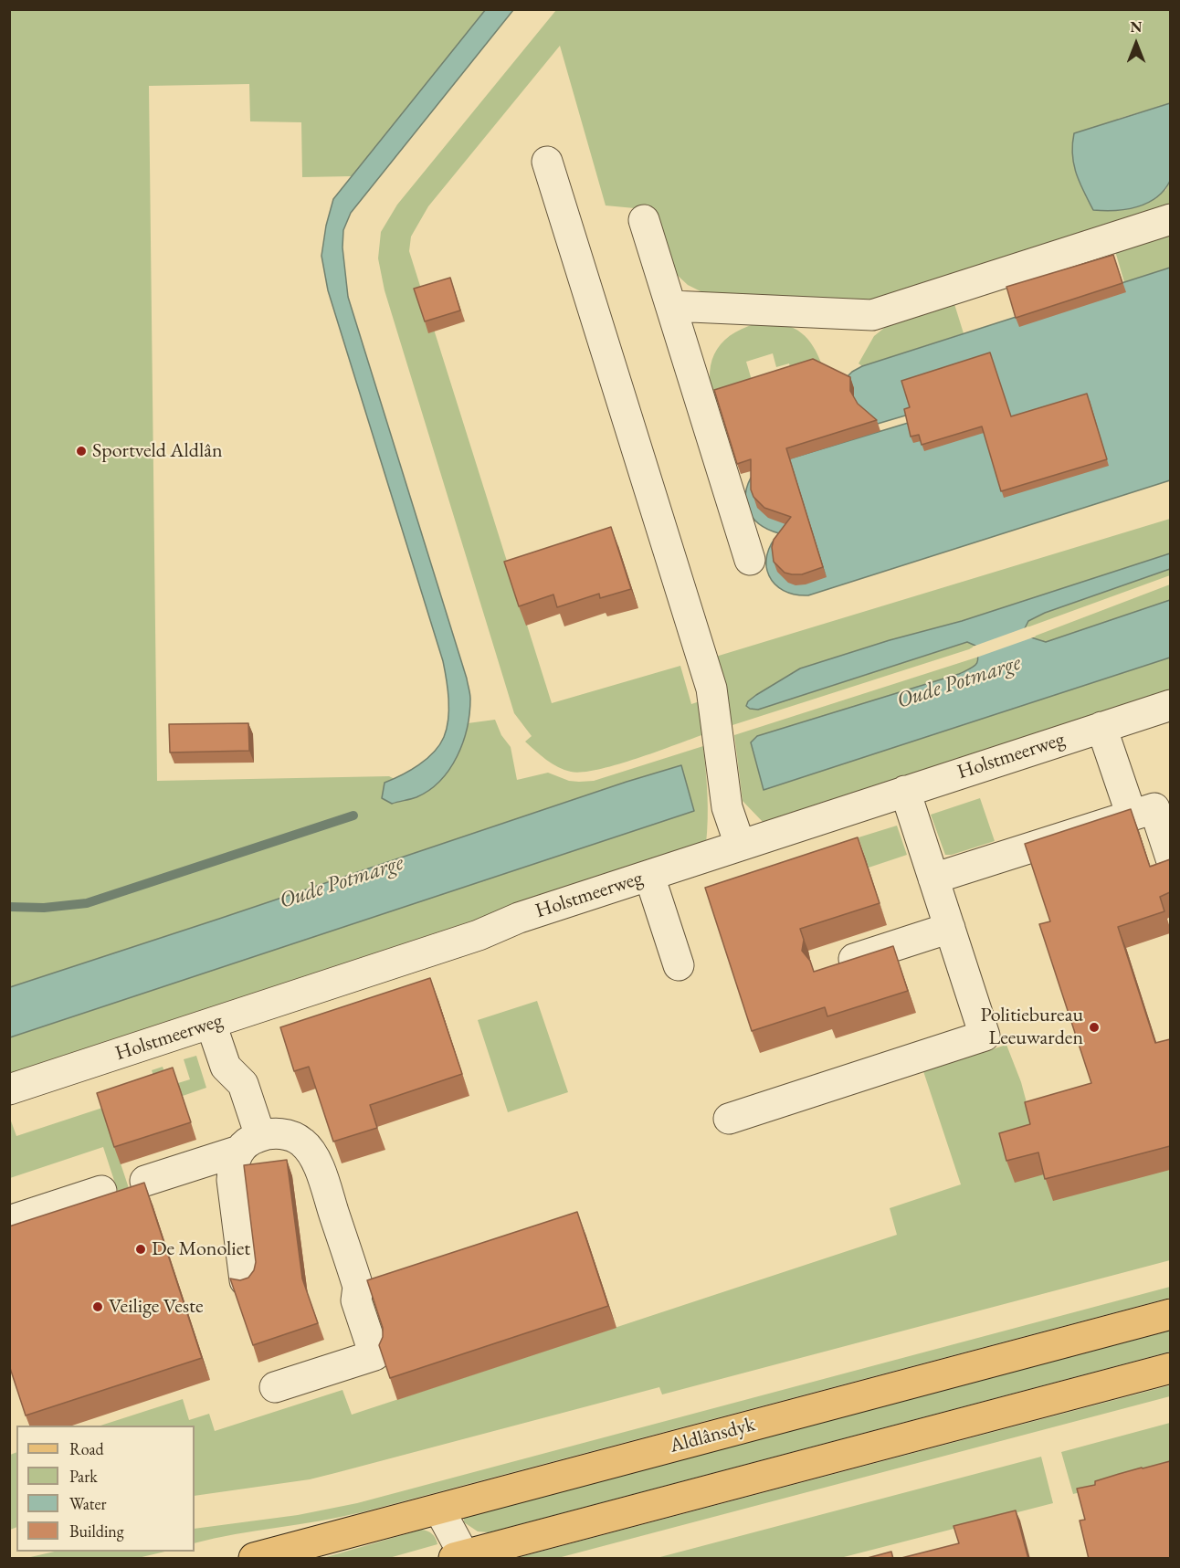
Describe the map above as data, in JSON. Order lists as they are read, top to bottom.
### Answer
{
  "streets": {
    "main road": ["Aldlânsdyk"],
    "street": ["Holstmeerweg"]
  },
  "water": ["Oude Potmarge"],
  "places": [
    "Sportveld Aldlân",
    "Politiebureau Leeuwarden",
    "De Monoliet",
    "Veilige Veste"
  ],
  "legend": [
    "Road",
    "Park",
    "Water",
    "Building"
  ],
  "north": "top"
}
